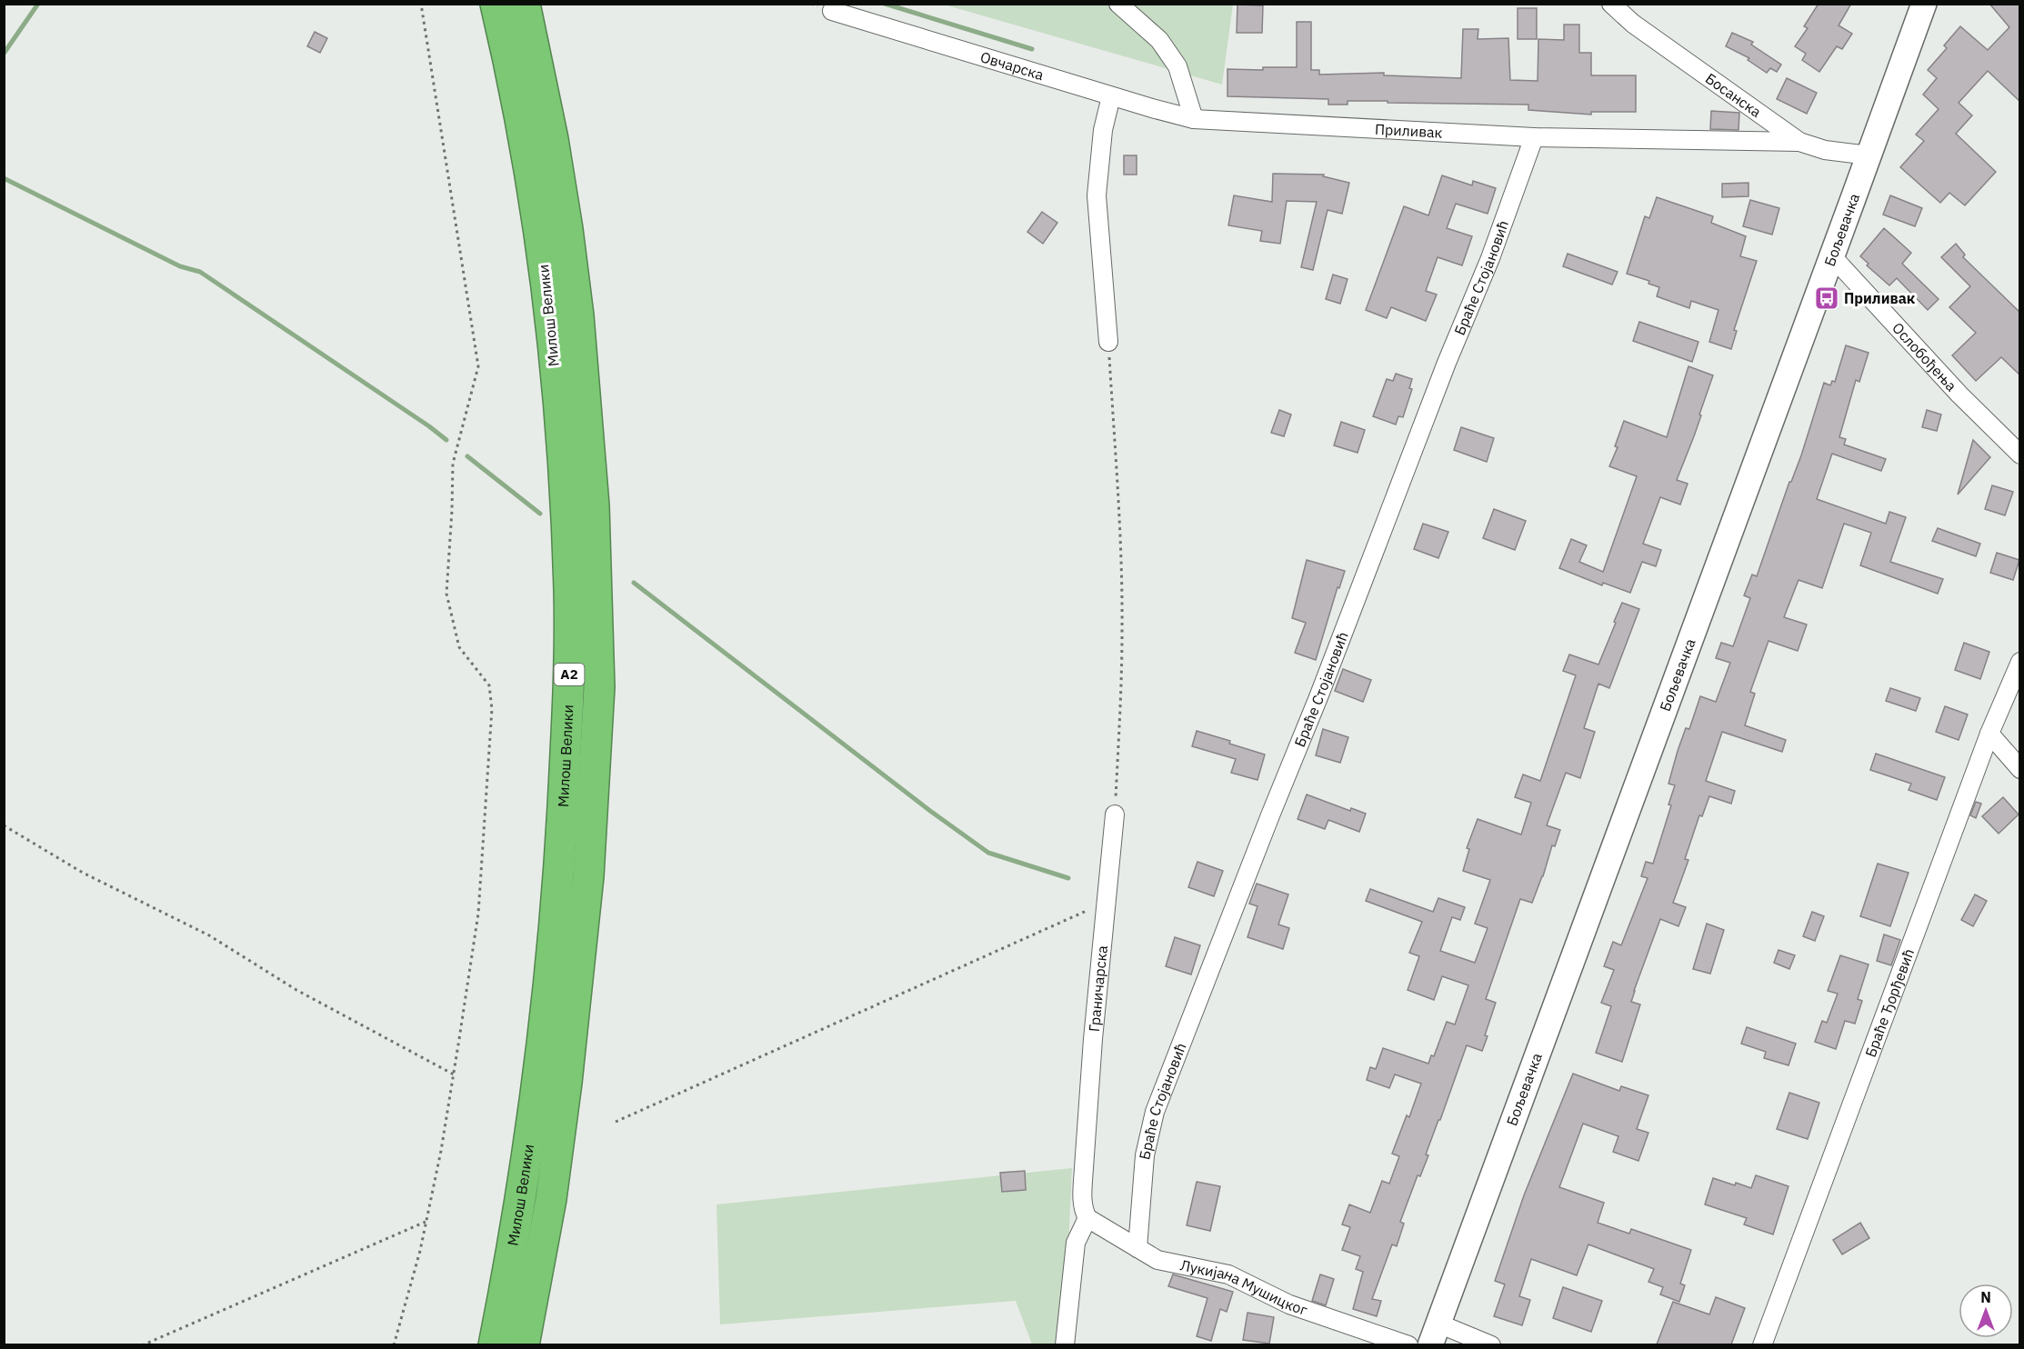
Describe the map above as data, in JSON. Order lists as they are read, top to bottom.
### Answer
{
  "streets": {
    "highway": ["Милош Велики", "A2"],
    "main road": ["Бољевачка"],
    "street": [
      "Овчарска",
      "Босанска",
      "Приливак",
      "Браће Стојановић",
      "Ослобођења",
      "Граничарска",
      "Браће Ђорђевић",
      "Лукијана Мушицког"
    ]
  },
  "crossings": [
    ["Овчарска", "Приливак"],
    ["Босанска", "Приливак"],
    ["Босанска", "Бољевачка"],
    ["Приливак", "Браће Стојановић"],
    ["Бољевачка", "Ослобођења"],
    ["Браће Стојановић", "Лукијана Мушицког"],
    ["Граничарска", "Лукијана Мушицког"]
  ],
  "places": {
    "bus stop": ["Приливак"]
  },
  "north": "top"
}
